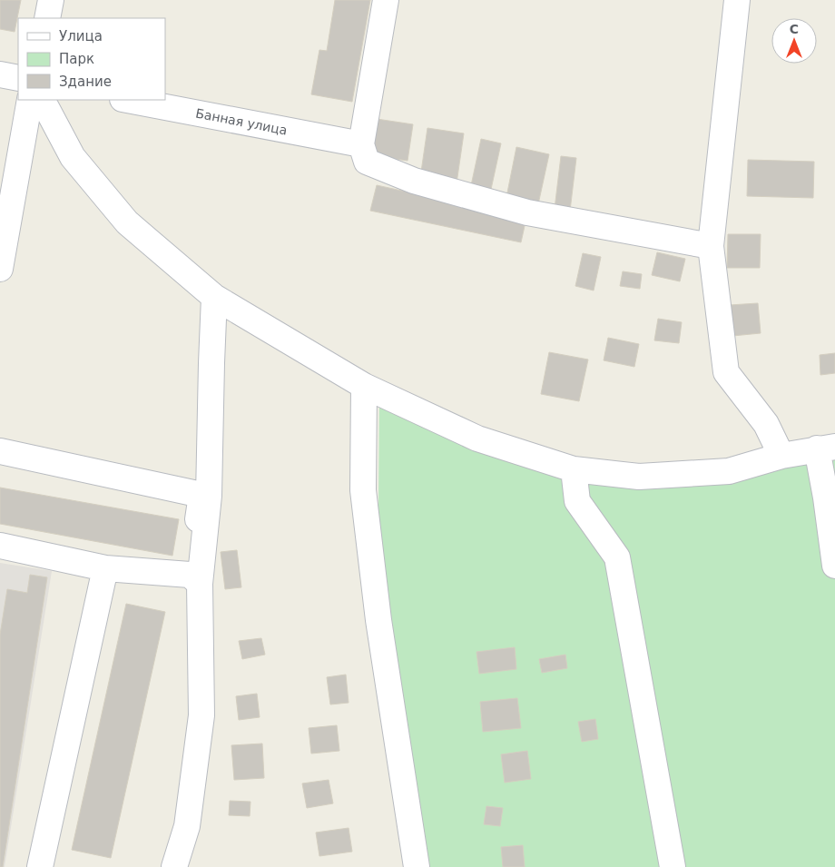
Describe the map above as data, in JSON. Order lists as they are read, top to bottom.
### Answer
{
  "streets": {
    "street": ["Банная улица"]
  },
  "legend": ["Улица", "Парк", "Здание"],
  "north": "top"
}
